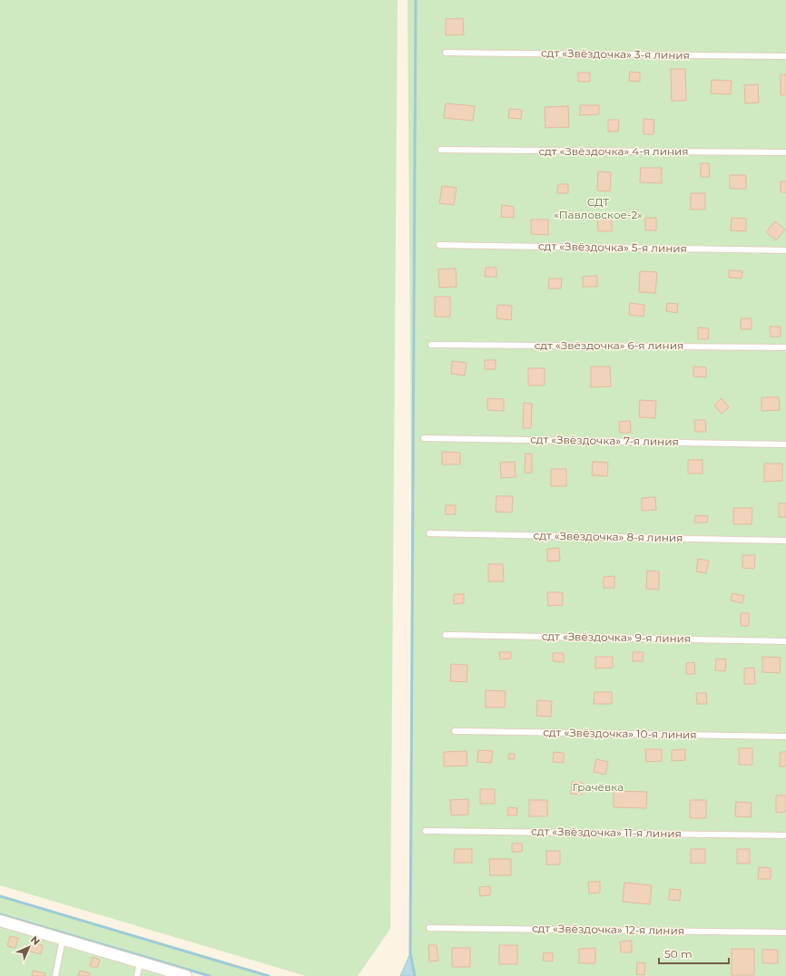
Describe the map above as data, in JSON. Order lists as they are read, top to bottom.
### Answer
{
  "streets": {
    "lane": [
      "сдт «Звёздочка» 3-я линия",
      "сдт «Звёздочка» 4-я линия",
      "сдт «Звёздочка» 5-я линия",
      "сдт «Звёздочка» 6-я линия",
      "сдт «Звёздочка» 7-я линия",
      "сдт «Звёздочка» 8-я линия",
      "сдт «Звёздочка» 9-я линия",
      "сдт «Звёздочка» 10-я линия",
      "сдт «Звёздочка» 11-я линия",
      "сдт «Звёздочка» 12-я линия"
    ]
  },
  "parks": ["СДТ «Павловское-2»", "Грачёвка"],
  "scale_bar": "50 m",
  "north": "top right"
}
